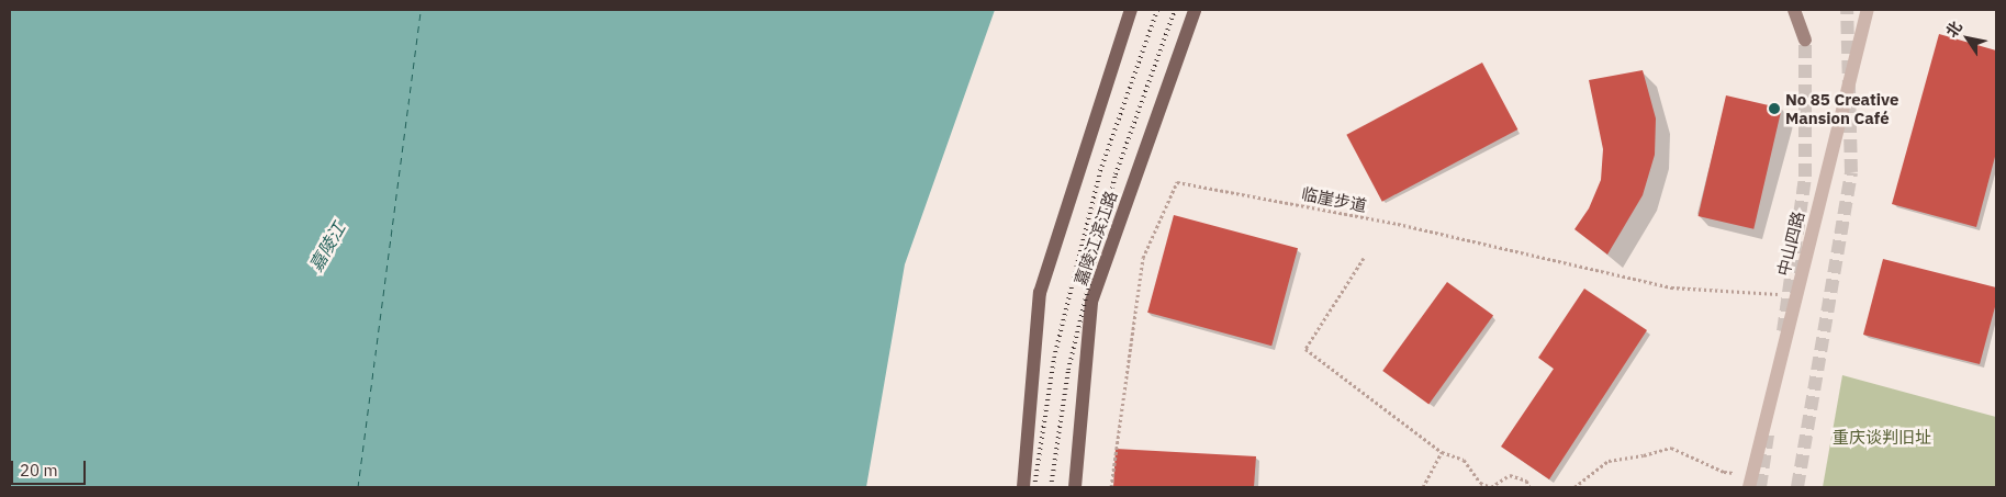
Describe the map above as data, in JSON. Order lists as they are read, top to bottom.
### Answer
{
  "streets": {
    "main road": ["嘉陵江滨江路"],
    "street": ["中山四路"],
    "path": ["临崖步道"]
  },
  "crossings": [
    ["临崖步道", "中山四路"]
  ],
  "water": ["嘉陵江"],
  "parks": ["重庆谈判旧址"],
  "places": ["No 85 Creative Mansion Café"],
  "scale_bar": "20 m",
  "north": "top left"
}
